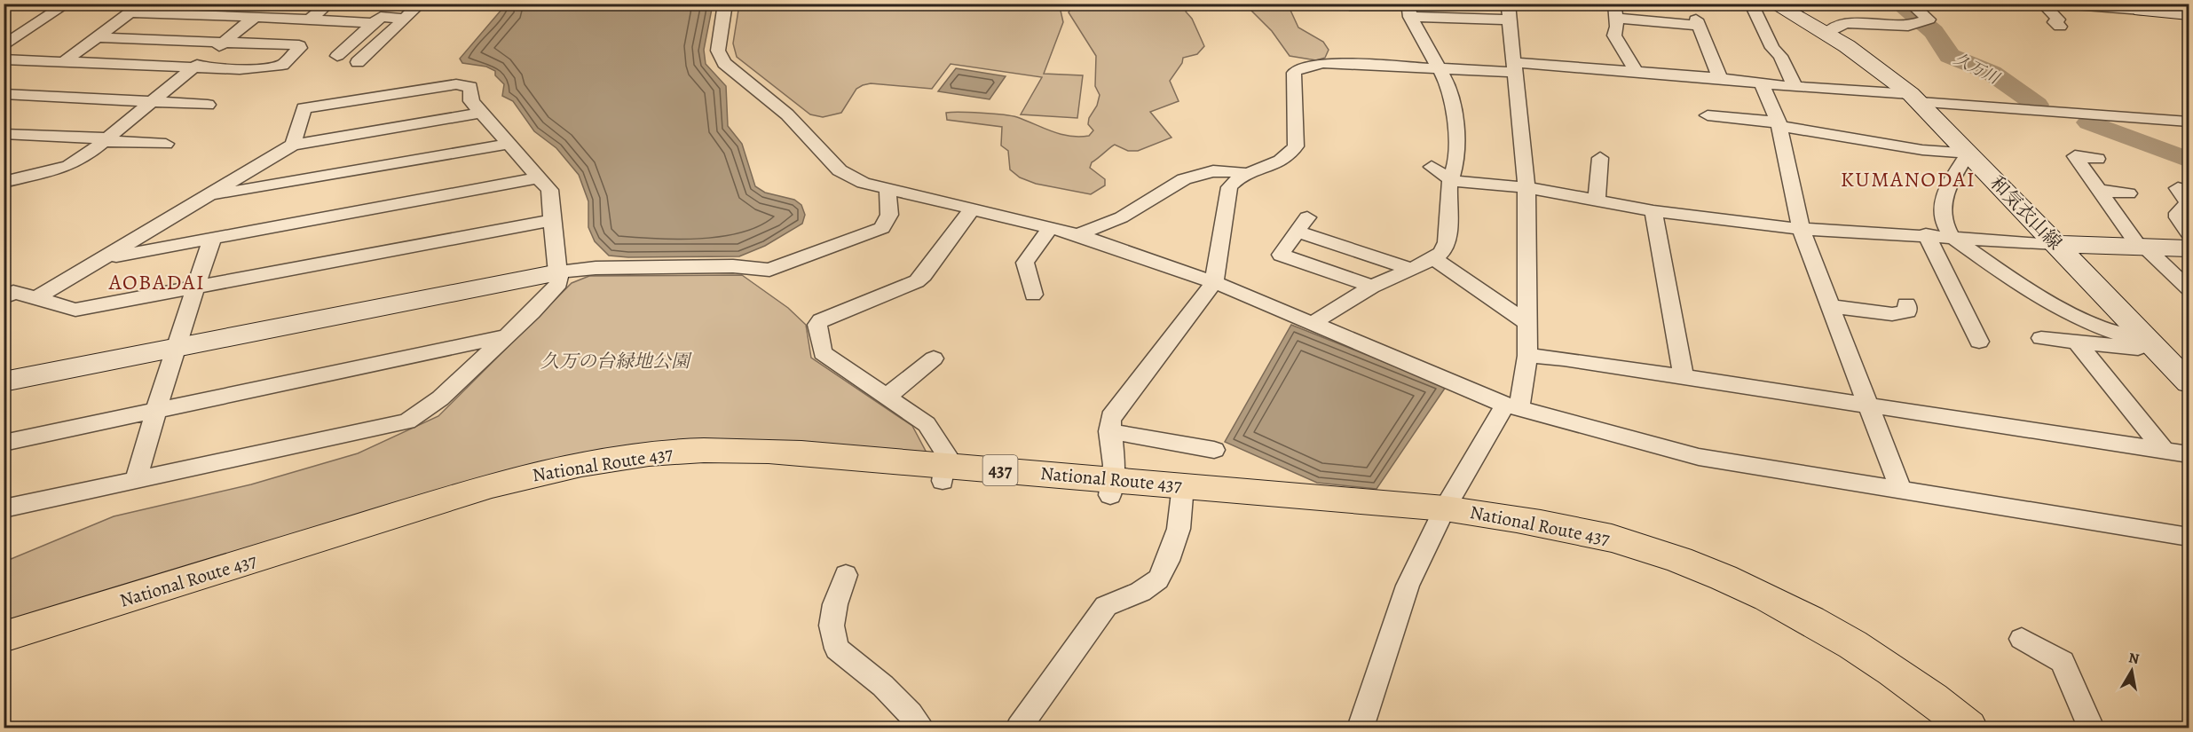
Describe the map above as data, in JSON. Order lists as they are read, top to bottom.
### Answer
{
  "streets": {
    "highway": ["National Route 437", "437"],
    "main road": ["和気衣山線"]
  },
  "districts": ["KUMANODAI", "AOBADAI"],
  "water": ["久万川"],
  "parks": ["久万の台緑地公園"],
  "north": "top"
}
